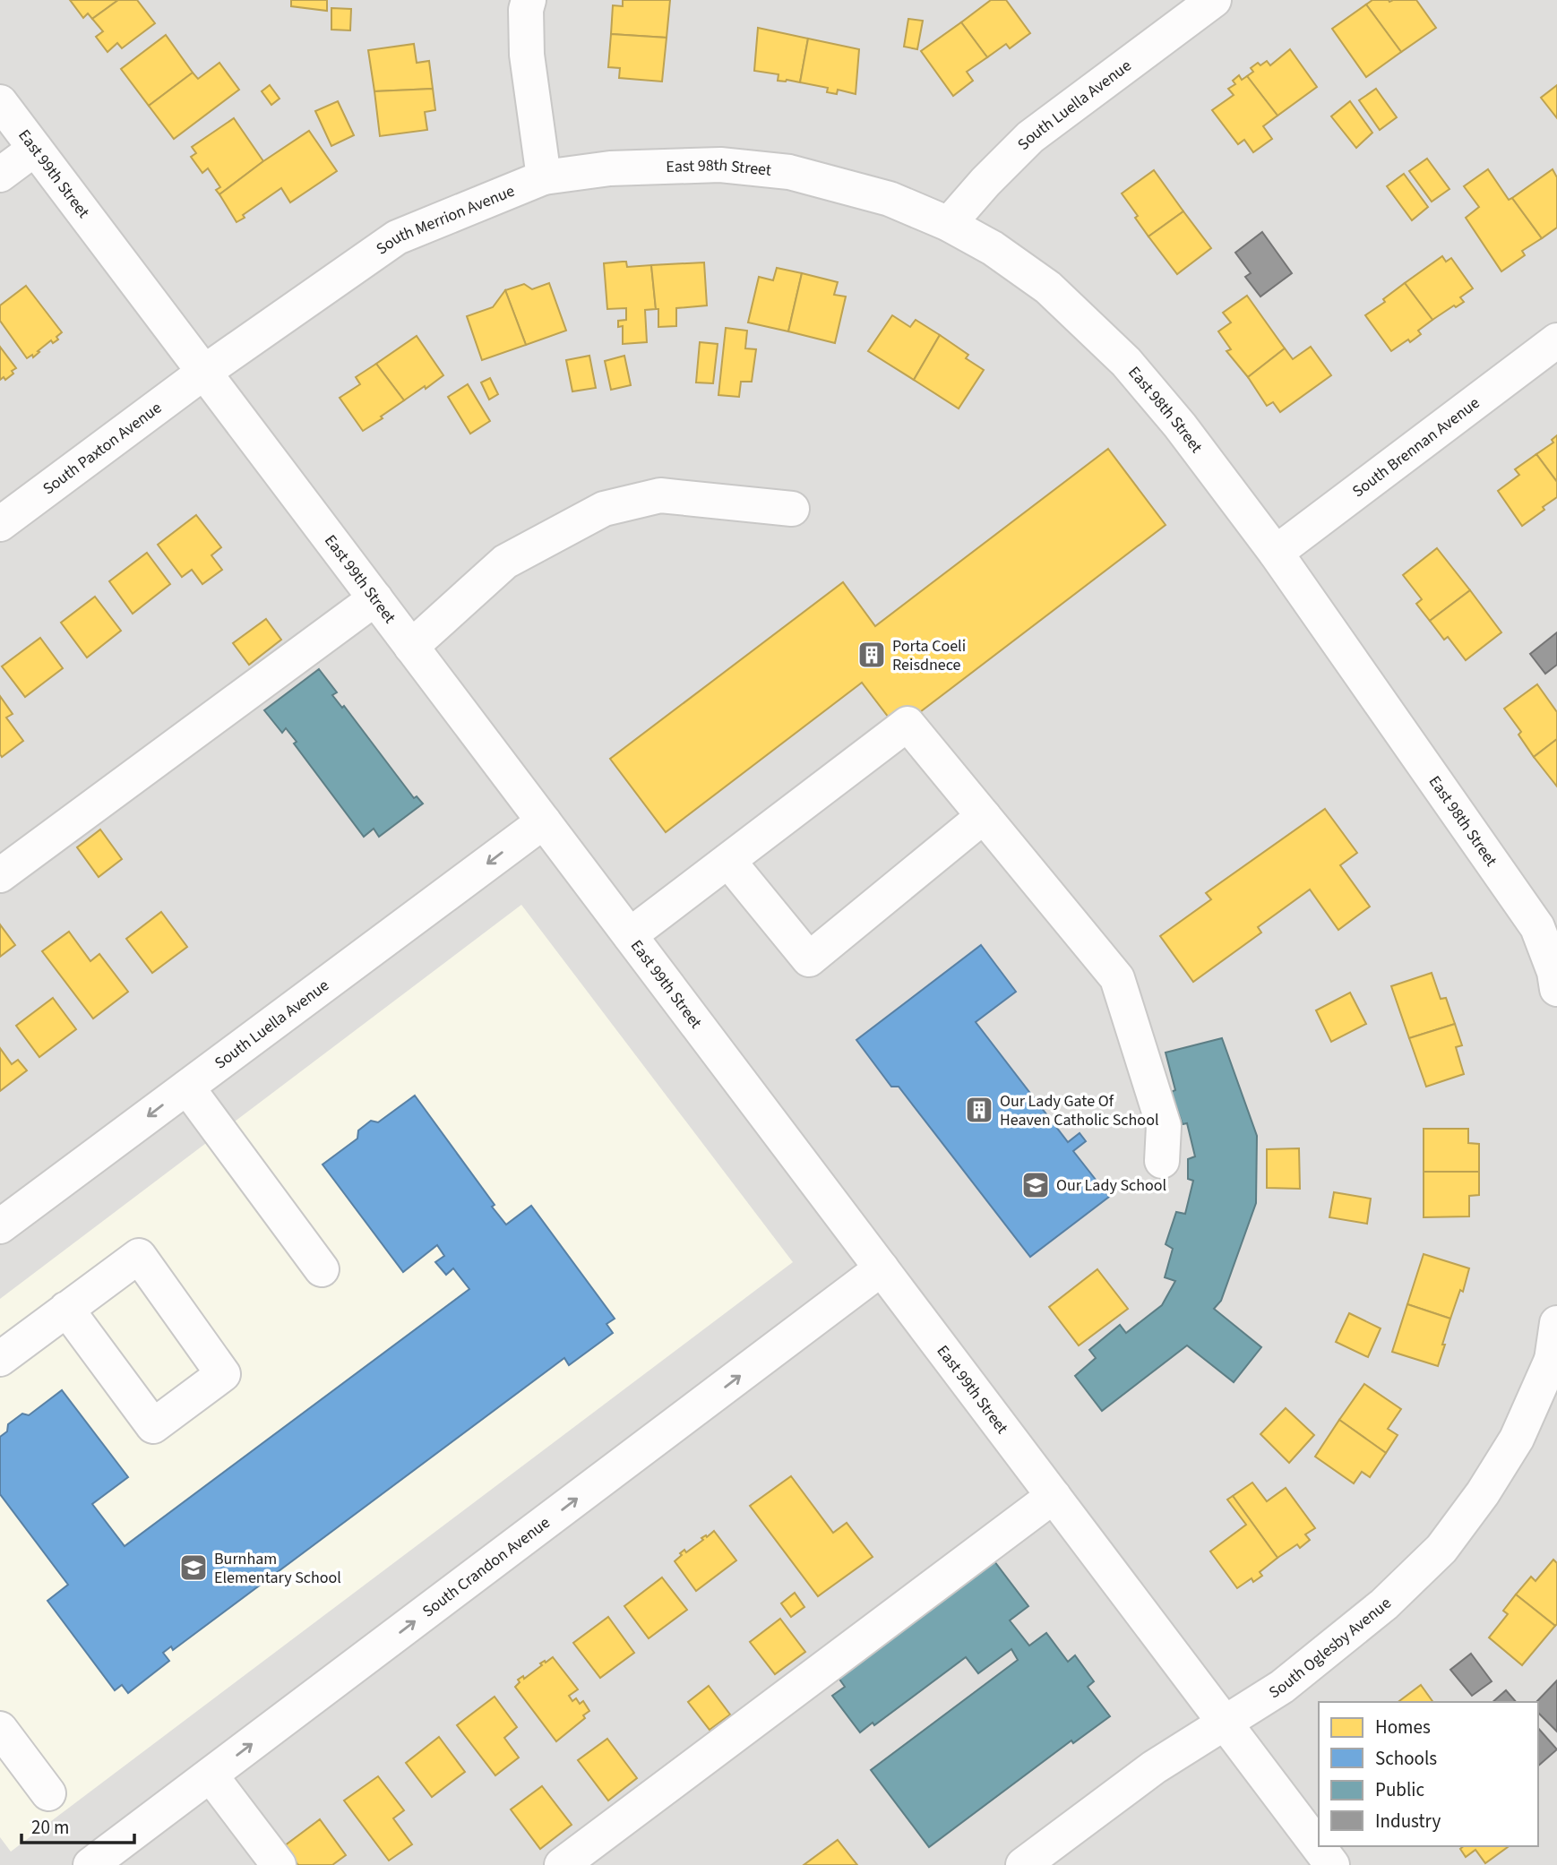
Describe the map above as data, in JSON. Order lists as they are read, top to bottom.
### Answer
{
  "streets": {
    "street": [
      "South Luella Avenue",
      "East 98th Street",
      "East 99th Street",
      "South Merrion Avenue",
      "South Brennan Avenue",
      "South Paxton Avenue",
      "South Crandon Avenue",
      "South Oglesby Avenue"
    ]
  },
  "crossings": [
    ["South Luella Avenue", "East 98th Street"],
    ["South Luella Avenue", "East 99th Street"],
    ["East 98th Street", "South Merrion Avenue"],
    ["East 98th Street", "South Brennan Avenue"],
    ["East 99th Street", "South Merrion Avenue"],
    ["East 99th Street", "South Paxton Avenue"],
    ["East 99th Street", "South Crandon Avenue"],
    ["East 99th Street", "South Oglesby Avenue"],
    ["South Merrion Avenue", "South Paxton Avenue"]
  ],
  "places": {
    "building": ["Porta Coeli Reisdnece", "Our Lady Gate Of Heaven Catholic School"],
    "school or university": ["Our Lady School", "Burnham Elementary School"]
  },
  "legend": [
    "Homes",
    "Schools",
    "Public",
    "Industry"
  ],
  "scale_bar": "20 m"
}
